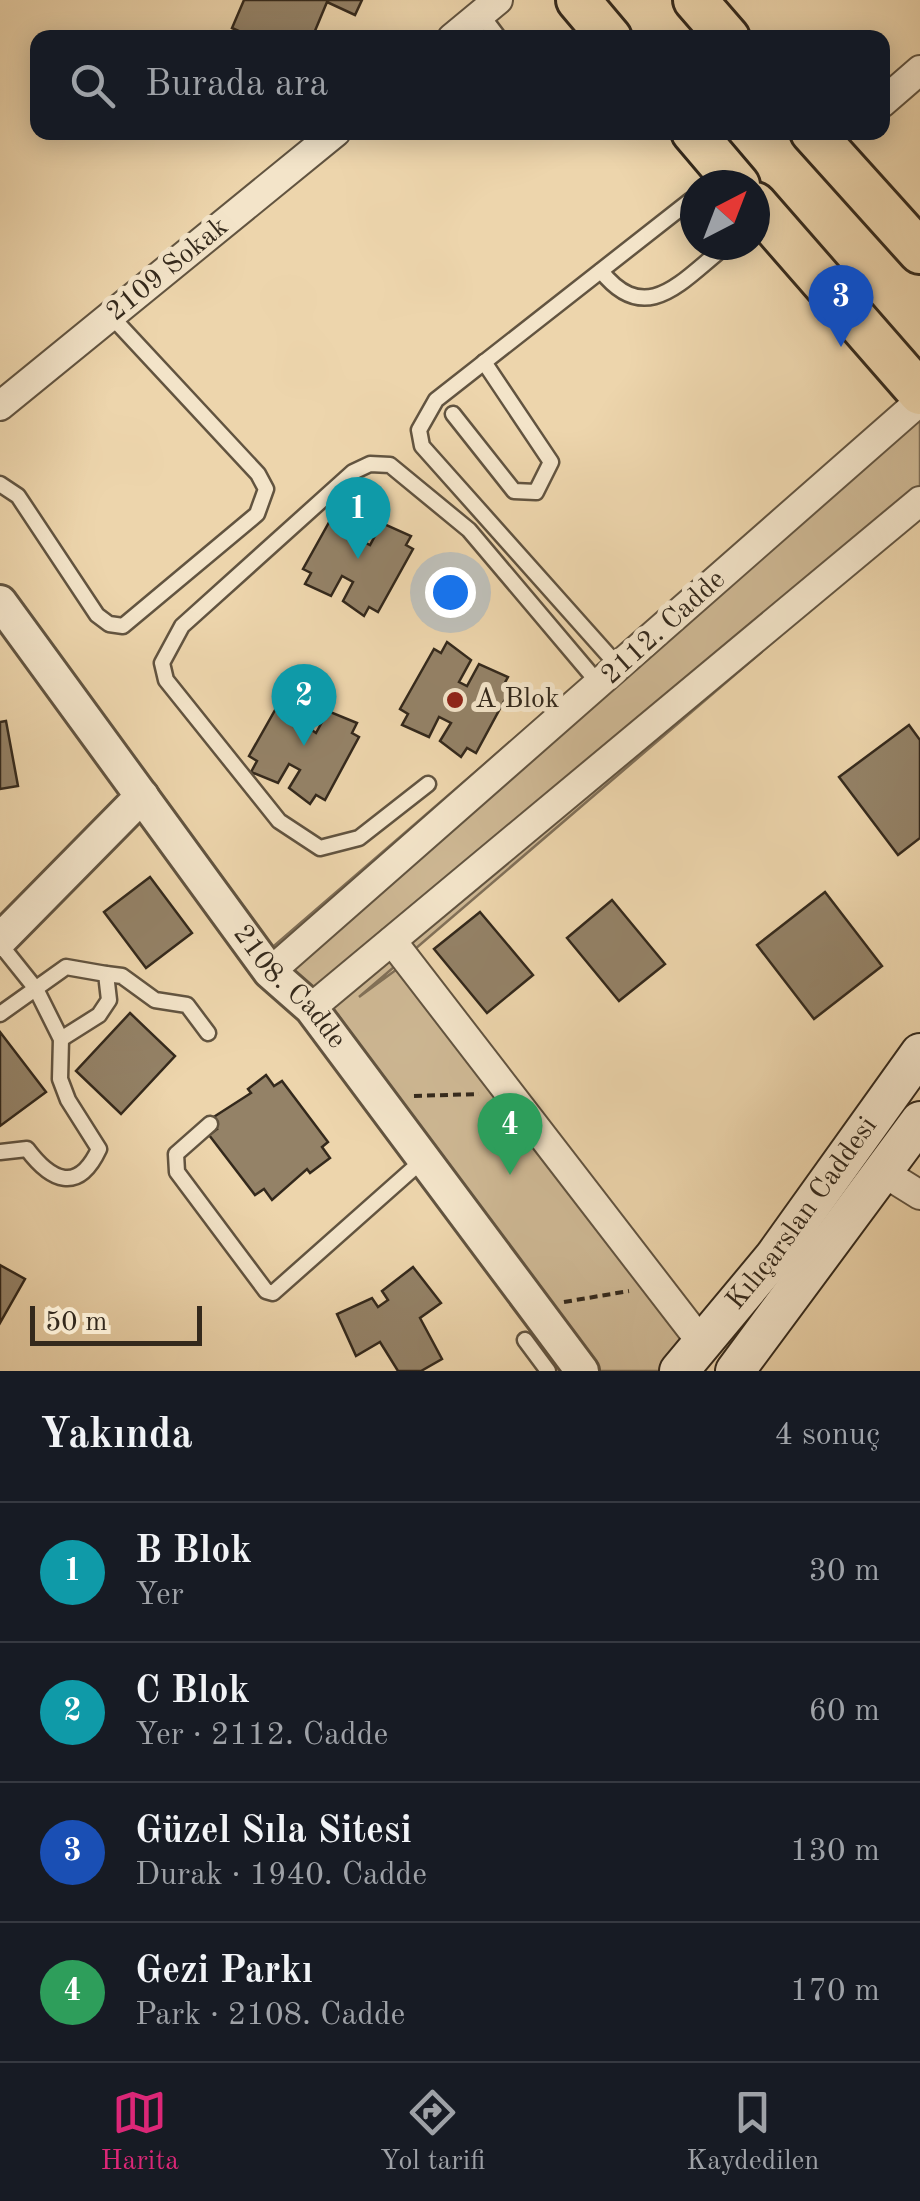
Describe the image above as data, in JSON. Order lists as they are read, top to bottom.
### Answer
{
  "streets": {
    "main road": ["Kılıçarslan Caddesi"],
    "street": ["2109 Sokak", "2112. Cadde", "2108. Cadde"]
  },
  "crossings": [
    ["2112. Cadde", "2108. Cadde"]
  ],
  "places": ["A Blok"],
  "scale_bar": "50 m",
  "north": "top right",
  "page": {
    "search": "Burada ara",
    "pins": [
      "3",
      "1",
      "2",
      "4"
    ],
    "scale": "50 m",
    "heading": ["Yakında", "4 sonuç"],
    "list": [
      {
        "mark": "1",
        "name": "B Blok",
        "note": "Yer",
        "value": "30 m"
      },
      {
        "mark": "2",
        "name": "C Blok",
        "note": "Yer · 2112. Cadde",
        "value": "60 m"
      },
      {
        "mark": "3",
        "name": "Güzel Sıla Sitesi",
        "note": "Durak · 1940. Cadde",
        "value": "130 m"
      },
      {
        "mark": "4",
        "name": "Gezi Parkı",
        "note": "Park · 2108. Cadde",
        "value": "170 m"
      }
    ],
    "nav": ["Harita", "Yol tarifi", "Kaydedilen"]
  }
}
